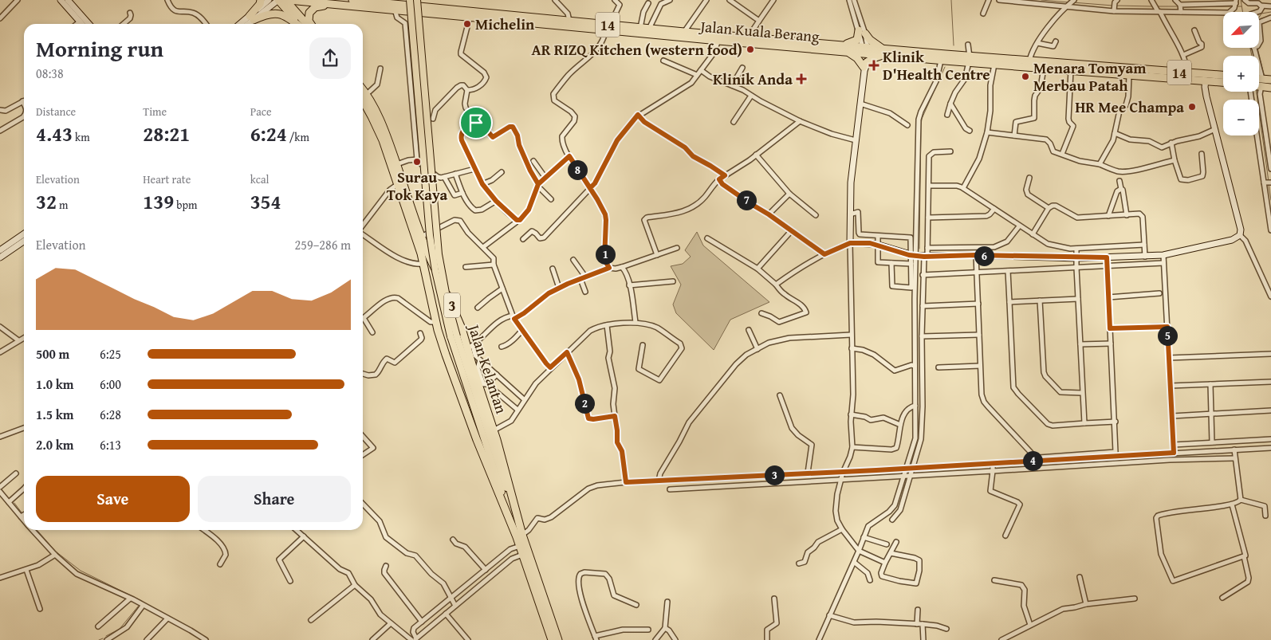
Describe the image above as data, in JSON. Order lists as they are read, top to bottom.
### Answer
{
  "streets": {
    "highway": [
      "14",
      "Jalan Kuala Berang",
      "3",
      "Jalan Kelantan"
    ]
  },
  "crossings": [
    ["3", "Jalan Kelantan"]
  ],
  "places": {
    "other": [
      "Michelin",
      "AR RIZQ Kitchen (western food)",
      "Menara Tomyam Merbau Patah",
      "HR Mee Champa",
      "Surau Tok Kaya"
    ],
    "health": ["Klinik D'Health Centre", "Klinik Anda"]
  },
  "north": "bottom left",
  "page": {
    "map_buttons": ["+", "−"],
    "heading": ["Morning run", "08:38"],
    "stats": [
      ["Distance", "4.43 km"],
      ["Time", "28:21"],
      ["Pace", "6:24 /km"],
      ["Elevation", "32 m"],
      ["Heart rate", "139 bpm"],
      ["kcal", "354"]
    ],
    "pins": [
      "8",
      "7",
      "1",
      "6",
      "5",
      "2",
      "4",
      "3"
    ],
    "chart": ["Elevation", "259–286 m"],
    "list": [
      {
        "name": "500 m",
        "note": "6:25"
      },
      {
        "name": "1.0 km",
        "note": "6:00"
      },
      {
        "name": "1.5 km",
        "note": "6:28"
      },
      {
        "name": "2.0 km",
        "note": "6:13"
      }
    ],
    "buttons": ["Save", "Share"]
  }
}
